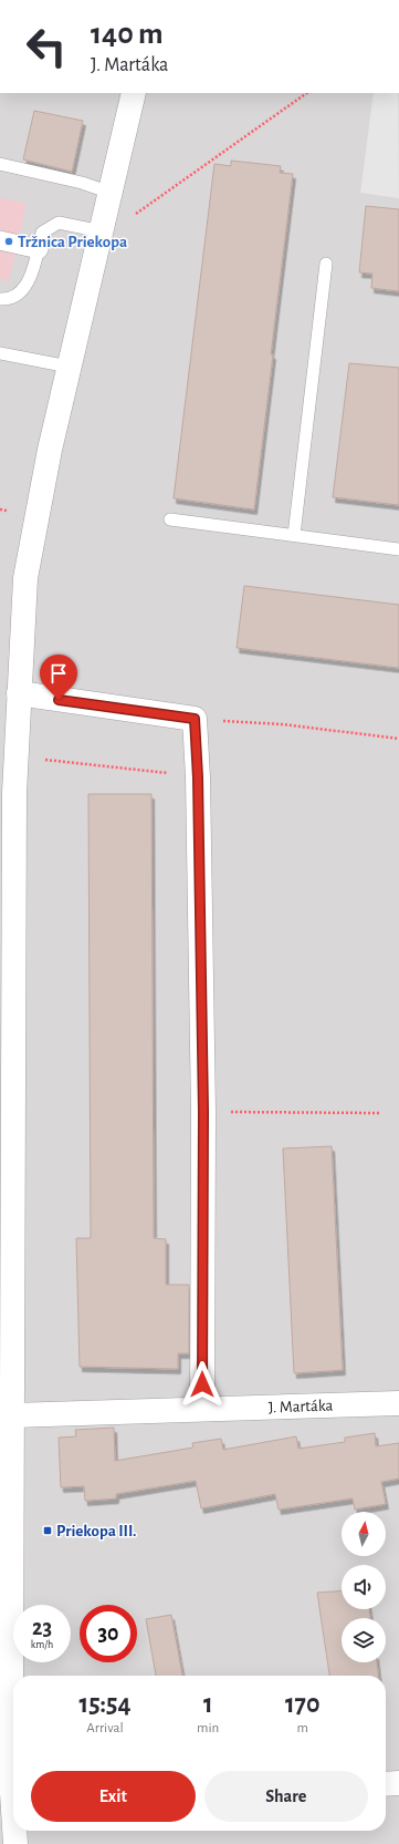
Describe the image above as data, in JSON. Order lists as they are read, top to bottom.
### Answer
{
  "streets": {
    "street": ["J. Martáka"]
  },
  "places": {
    "other": ["Tržnica Priekopa"],
    "transit": ["Priekopa III."]
  },
  "north": "top",
  "page": {
    "turn": ["140 m", "J. Martáka"],
    "speed": "23 km/h",
    "limit": "30",
    "eta": [
      "15:54",
      "Arrival",
      "1",
      "min",
      "170",
      "m"
    ],
    "buttons": ["Exit", "Share"]
  }
}
